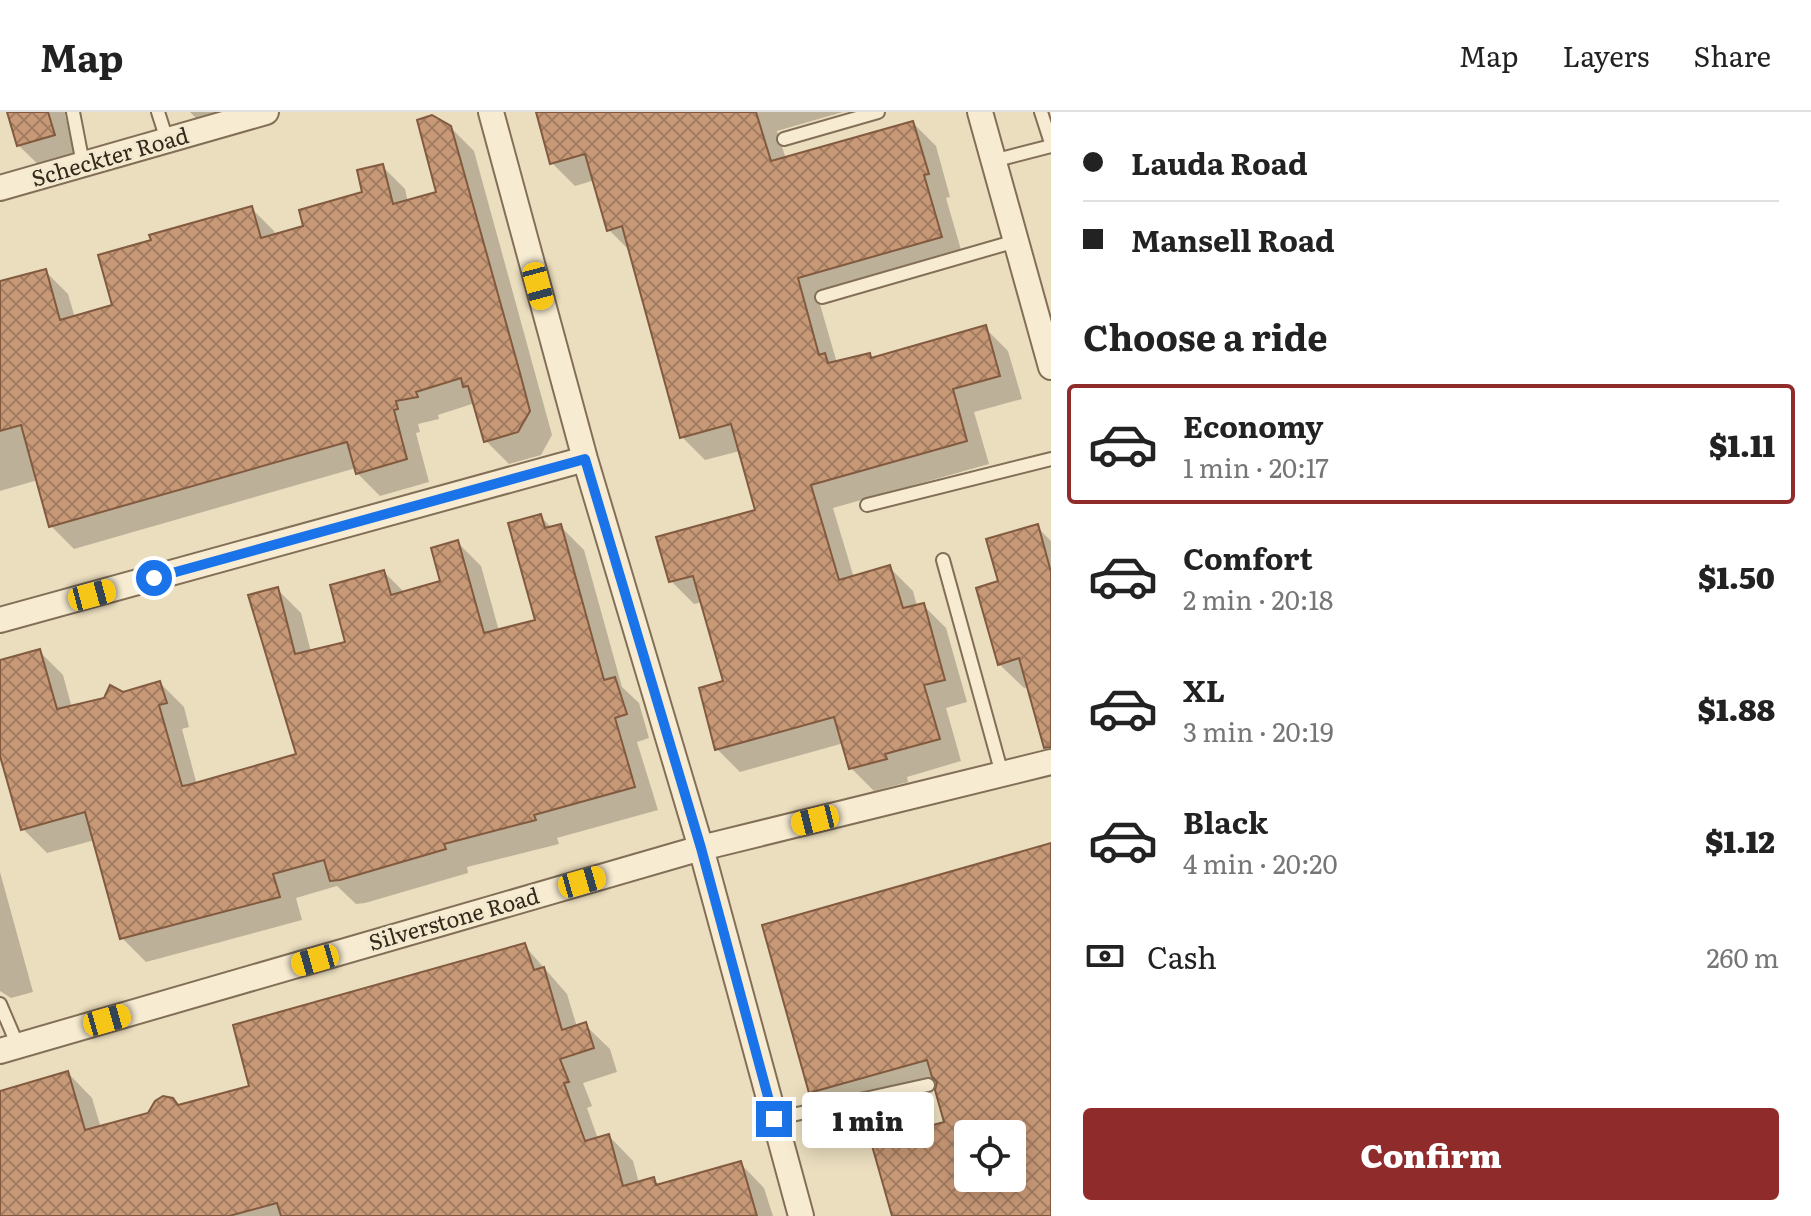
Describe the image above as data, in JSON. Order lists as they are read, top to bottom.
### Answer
{
  "streets": {
    "street": ["Scheckter Road", "Silverstone Road"]
  },
  "page": {
    "header": "Map",
    "nav": ["Map", "Layers", "Share"],
    "banner": ["Lauda Road", "Mansell Road"],
    "heading": "Choose a ride",
    "list": [
      {
        "name": "Economy",
        "note": "1 min · 20:17",
        "value": "$1.11"
      },
      {
        "name": "Comfort",
        "note": "2 min · 20:18",
        "value": "$1.50"
      },
      {
        "name": "XL",
        "note": "3 min · 20:19",
        "value": "$1.88"
      },
      {
        "name": "Black",
        "note": "4 min · 20:20",
        "value": "$1.12"
      }
    ],
    "pay": ["Cash", "260 m"],
    "bubble": "1 min",
    "buttons": "Confirm"
  }
}
